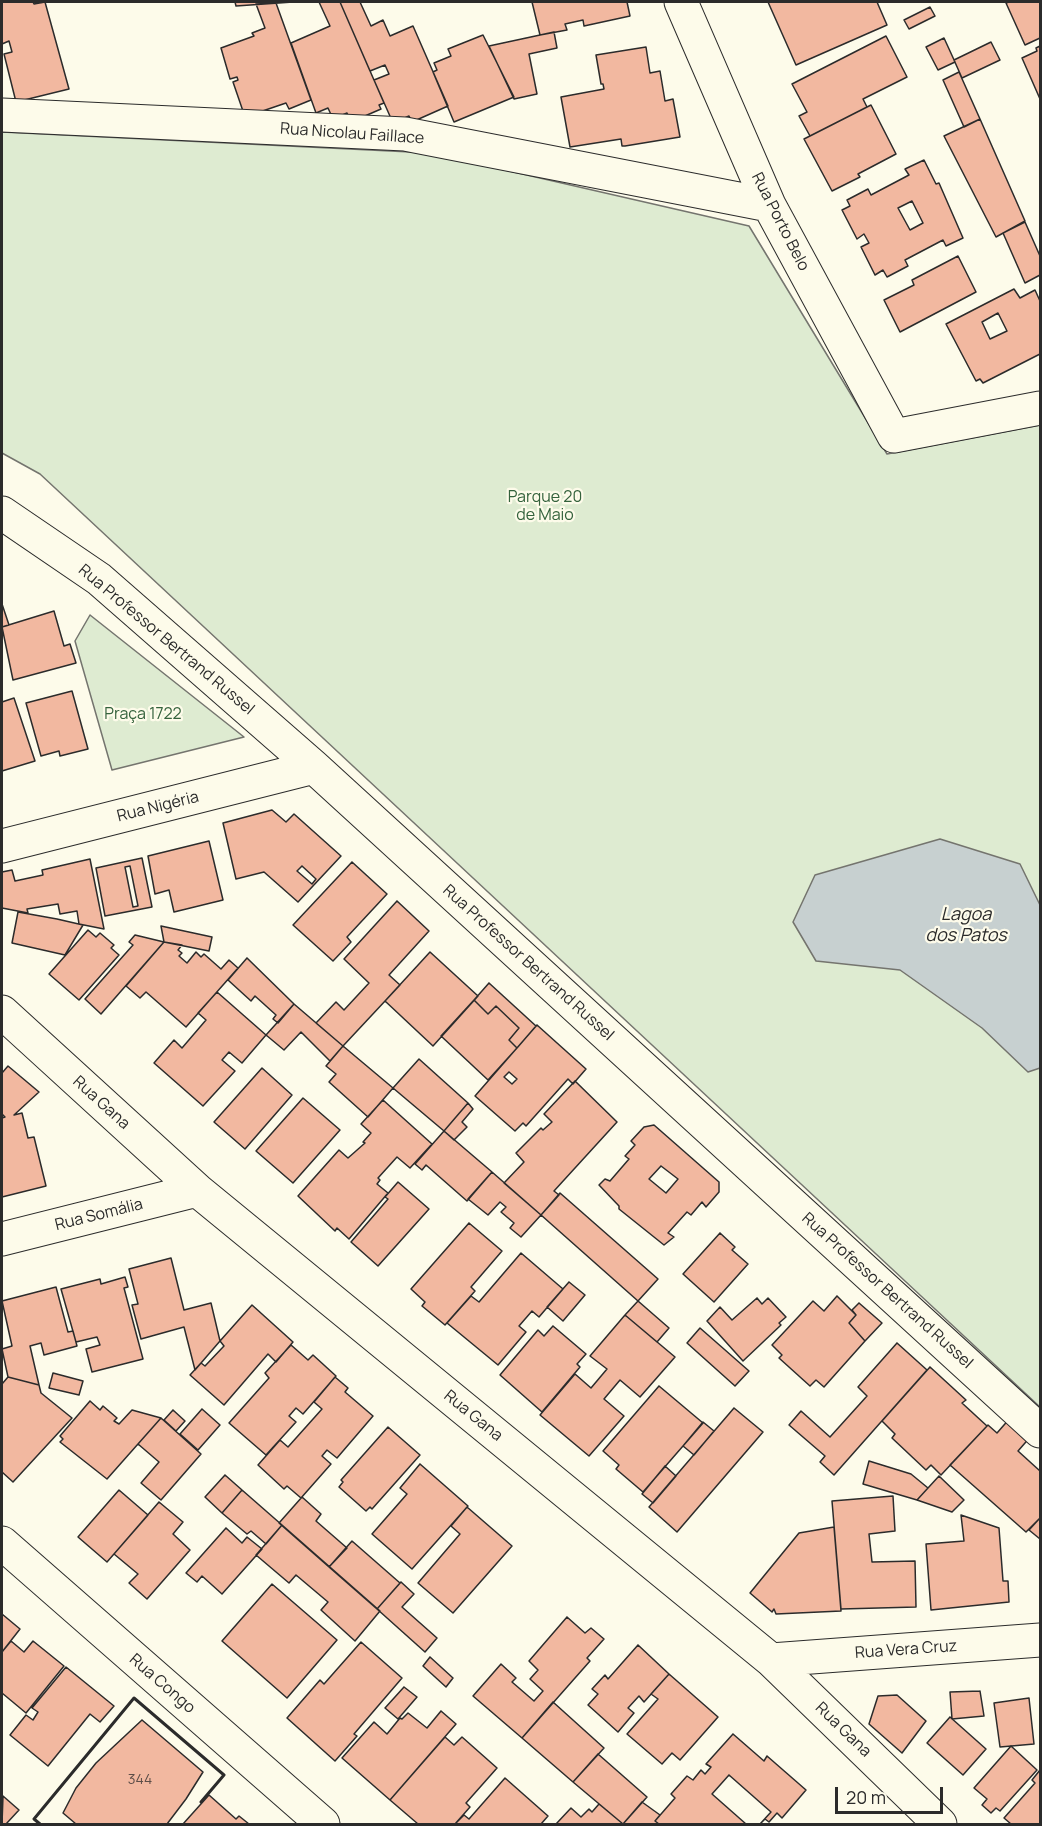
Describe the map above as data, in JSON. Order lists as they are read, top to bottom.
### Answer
{
  "streets": {
    "street": [
      "Rua Nicolau Faillace",
      "Rua Porto Belo",
      "Rua Professor Bertrand Russel",
      "Rua Nigéria",
      "Rua Gana",
      "Rua Somália",
      "Rua Vera Cruz",
      "Rua Congo"
    ]
  },
  "crossings": [
    ["Rua Nicolau Faillace", "Rua Porto Belo"],
    ["Rua Professor Bertrand Russel", "Rua Nigéria"],
    ["Rua Gana", "Rua Somália"],
    ["Rua Gana", "Rua Vera Cruz"]
  ],
  "water": ["Lagoa dos Patos"],
  "parks": ["Parque 20 de Maio", "Praça 1722"],
  "house_numbers": ["344"],
  "scale_bar": "20 m"
}
